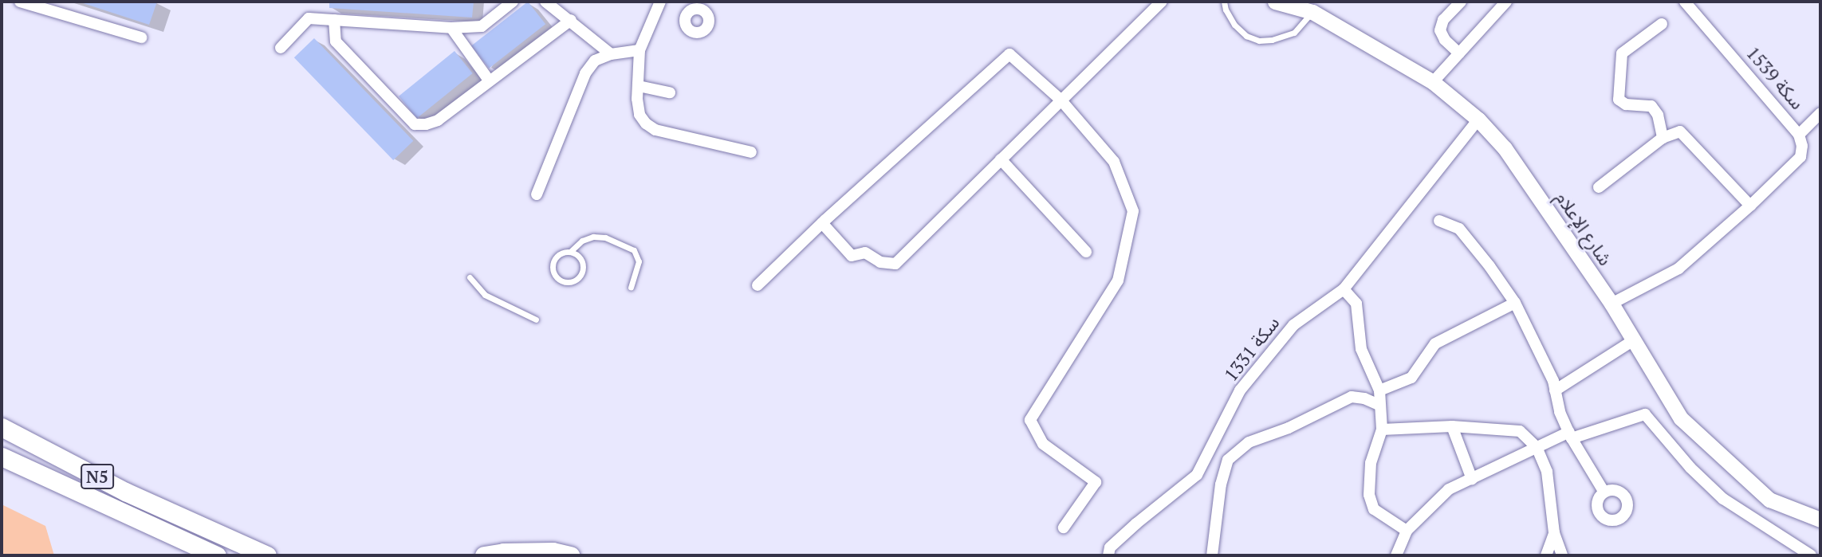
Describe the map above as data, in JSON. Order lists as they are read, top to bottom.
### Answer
{
  "streets": {
    "highway": ["N5"],
    "main road": ["شارع الإعلام"],
    "street": ["سكة 1539", "سكة 1331"]
  },
  "crossings": [
    ["سكة 1539", "شارع الإعلام"],
    ["شارع الإعلام", "سكة 1331"]
  ]
}
